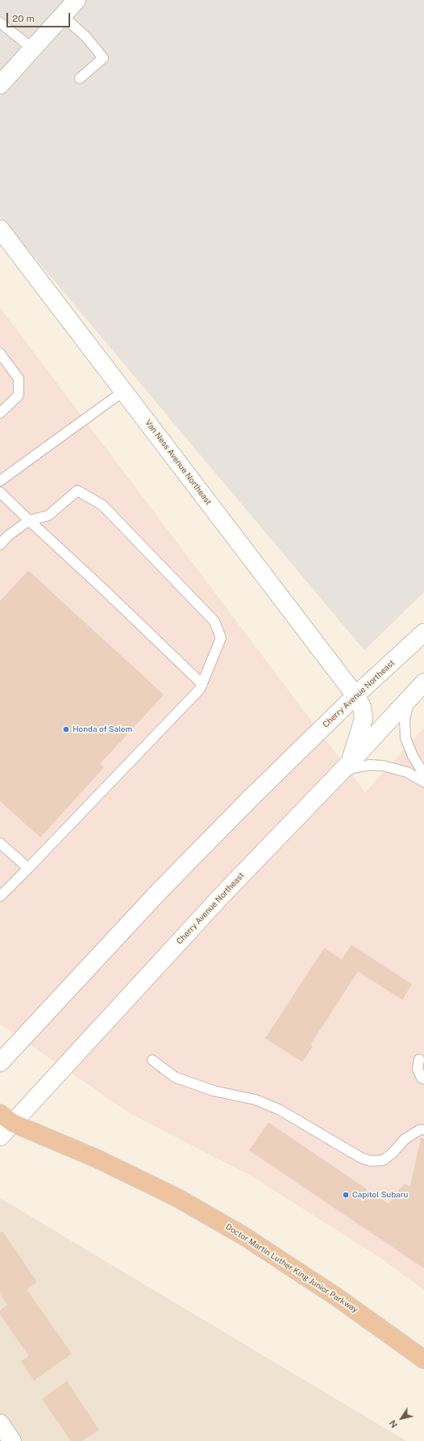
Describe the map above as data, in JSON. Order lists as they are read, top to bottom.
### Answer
{
  "streets": {
    "highway": ["Doctor Martin Luther King Junior Parkway"],
    "main road": ["Van Ness Avenue Northeast", "Cherry Avenue Northeast"]
  },
  "crossings": [
    ["Van Ness Avenue Northeast", "Cherry Avenue Northeast"],
    ["Cherry Avenue Northeast", "Doctor Martin Luther King Junior Parkway"]
  ],
  "places": ["Honda of Salem", "Capitol Subaru"],
  "scale_bar": "20 m",
  "north": "bottom left"
}
